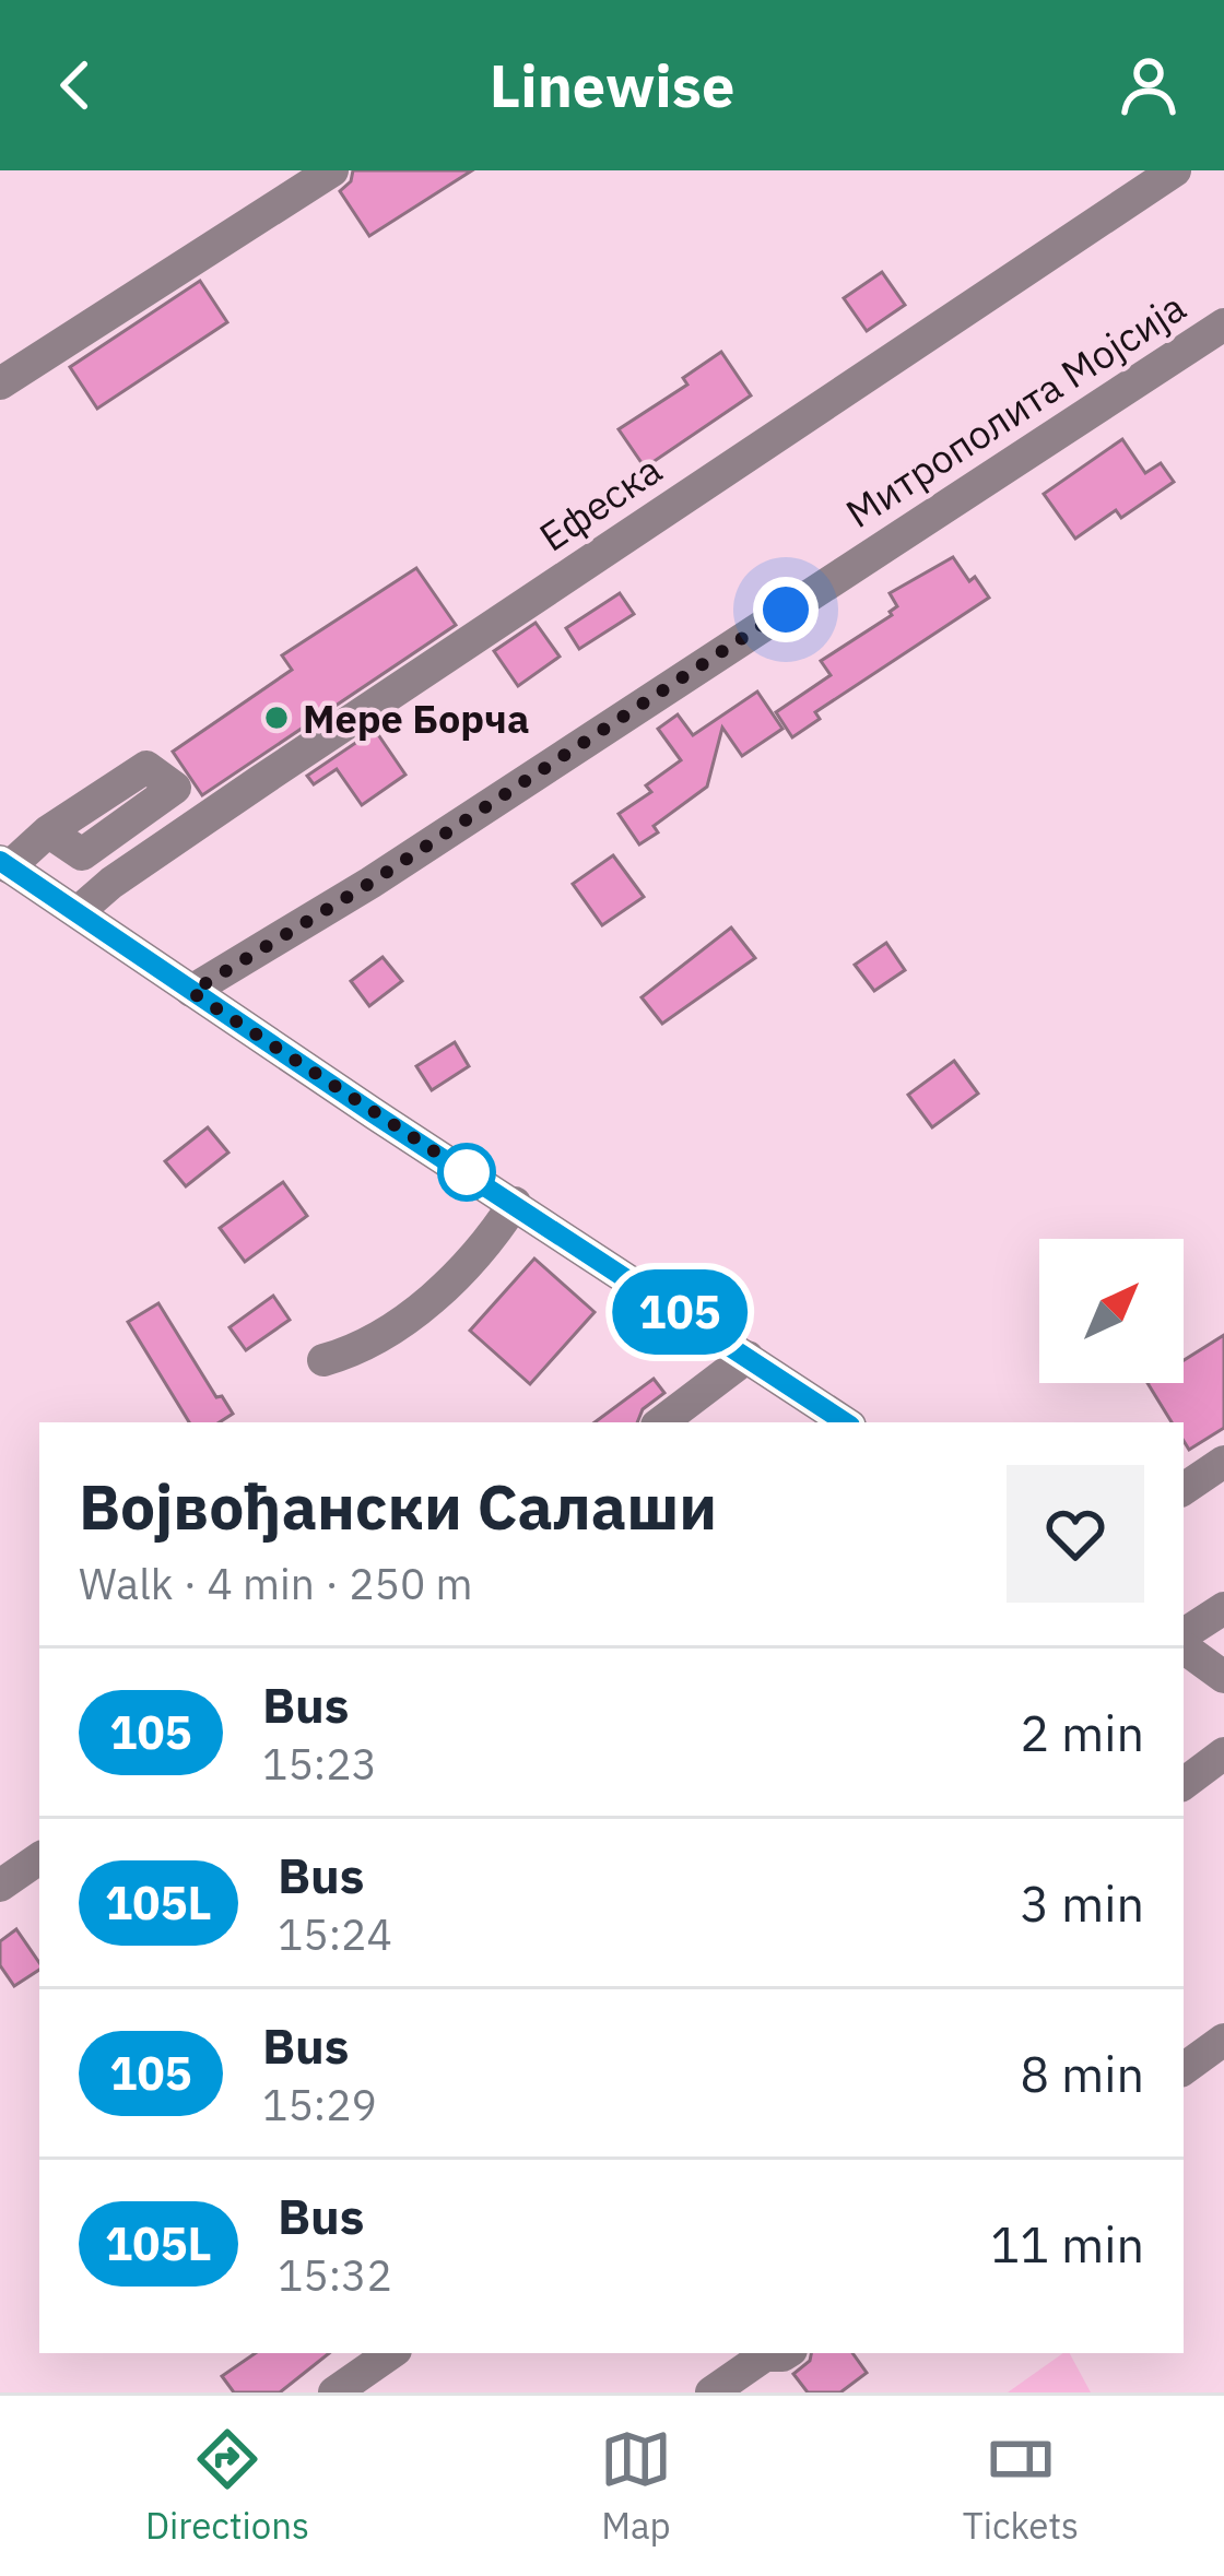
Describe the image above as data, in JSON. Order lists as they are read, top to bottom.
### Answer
{
  "streets": {
    "street": ["Митрополита Мојсија", "Ефеска"]
  },
  "places": ["Мере Борча"],
  "lines": ["bus line 105"],
  "north": "top right",
  "page": {
    "header": "Linewise",
    "on_map": "105",
    "heading": ["Војвођански Салаши", "Walk · 4 min · 250 m"],
    "list": [
      {
        "mark": "105",
        "name": "Bus",
        "note": "15:23",
        "value": "2 min"
      },
      {
        "mark": "105L",
        "name": "Bus",
        "note": "15:24",
        "value": "3 min"
      },
      {
        "mark": "105",
        "name": "Bus",
        "note": "15:29",
        "value": "8 min"
      },
      {
        "mark": "105L",
        "name": "Bus",
        "note": "15:32",
        "value": "11 min"
      }
    ],
    "tabs": ["Directions", "Map", "Tickets"]
  }
}
